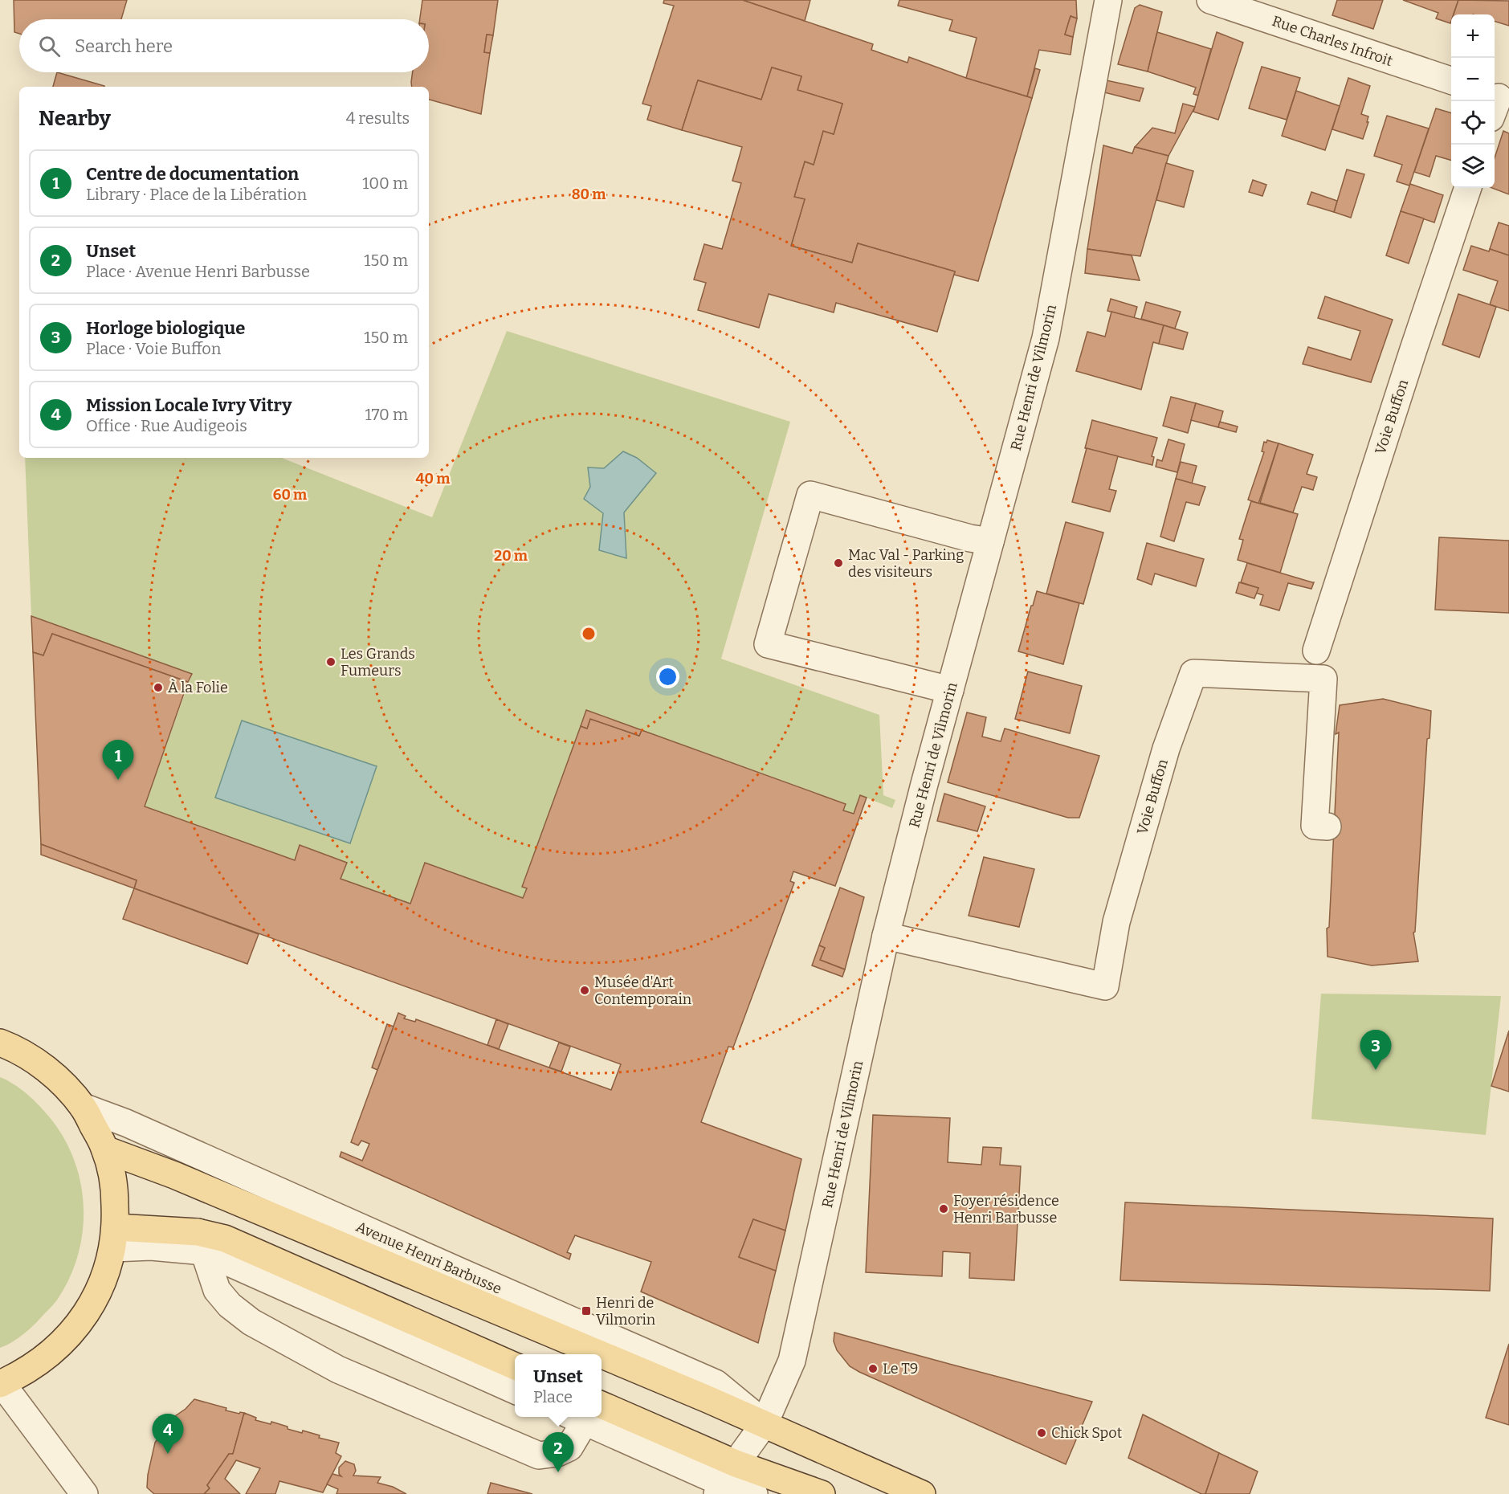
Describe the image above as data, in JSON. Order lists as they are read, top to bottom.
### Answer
{
  "streets": {
    "main road": ["Avenue Henri Barbusse"],
    "street": ["Rue Charles Infroit", "Rue Henri de Vilmorin", "Voie Buffon"]
  },
  "crossings": [
    ["Rue Henri de Vilmorin", "Voie Buffon"],
    ["Rue Henri de Vilmorin", "Avenue Henri Barbusse"]
  ],
  "places": {
    "other": [
      "Mac Val - Parking des visiteurs",
      "Les Grands Fumeurs",
      "À la Folie",
      "Musée d'Art Contemporain",
      "Foyer résidence Henri Barbusse",
      "Le T9",
      "Chick Spot"
    ],
    "transit": ["Henri de Vilmorin"]
  },
  "page": {
    "map_buttons": ["+", "−"],
    "search": "Search here",
    "heading": ["Nearby", "4 results"],
    "list": [
      {
        "mark": "1",
        "name": "Centre de documentation",
        "note": "Library · Place de la Libération",
        "value": "100 m"
      },
      {
        "mark": "2",
        "name": "Unset",
        "note": "Place · Avenue Henri Barbusse",
        "value": "150 m"
      },
      {
        "mark": "3",
        "name": "Horloge biologique",
        "note": "Place · Voie Buffon",
        "value": "150 m"
      },
      {
        "mark": "4",
        "name": "Mission Locale Ivry Vitry",
        "note": "Office · Rue Audigeois",
        "value": "170 m"
      }
    ],
    "pins": [
      "1",
      "3",
      "4",
      "2"
    ],
    "popup": ["Unset", "Place"]
  },
  "rings": [
    "80 m",
    "40 m",
    "60 m",
    "20 m"
  ]
}
